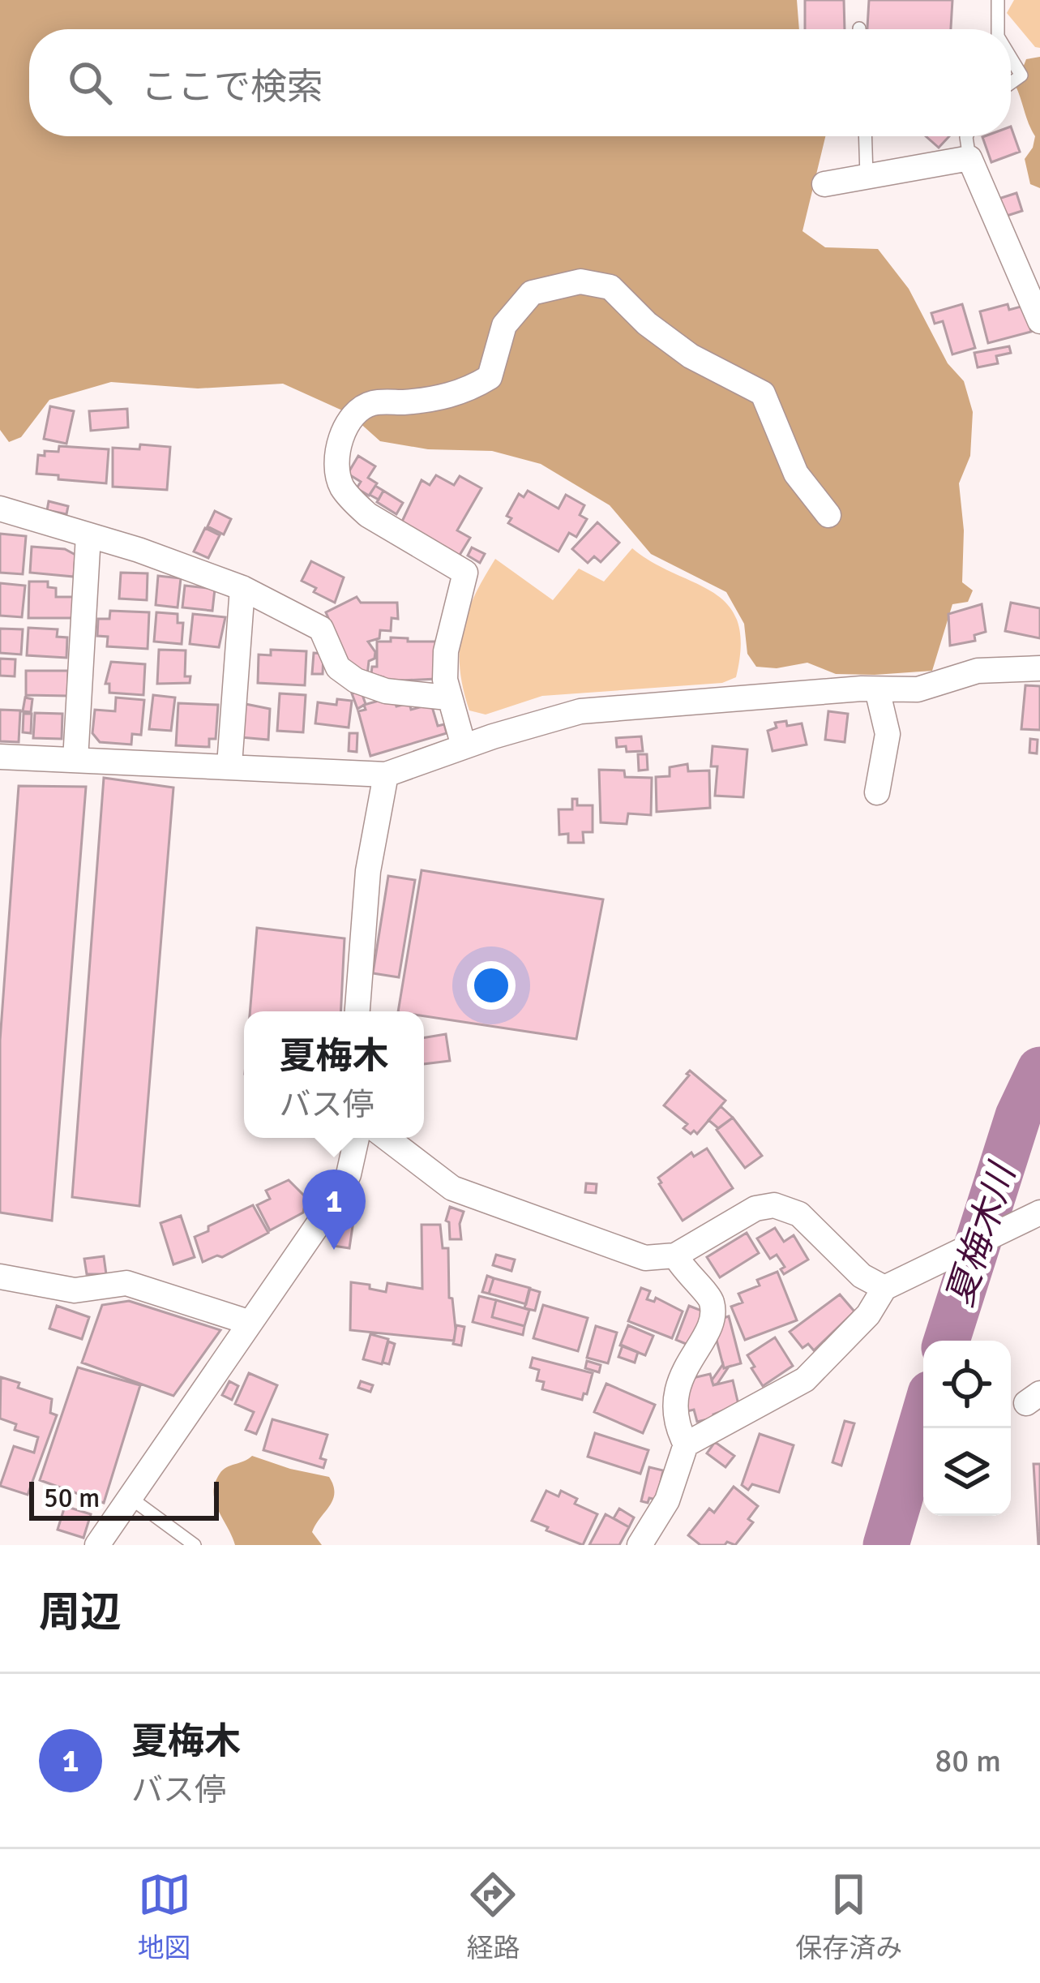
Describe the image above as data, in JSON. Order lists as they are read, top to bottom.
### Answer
{
  "water": ["夏梅木川"],
  "scale_bar": "50 m",
  "page": {
    "search": "ここで検索",
    "popup": ["夏梅木", "バス停"],
    "pins": "1",
    "scale": "50 m",
    "heading": "周辺",
    "list": [
      {
        "mark": "1",
        "name": "夏梅木",
        "note": "バス停",
        "value": "80 m"
      }
    ],
    "nav": ["地図", "経路", "保存済み"]
  }
}
